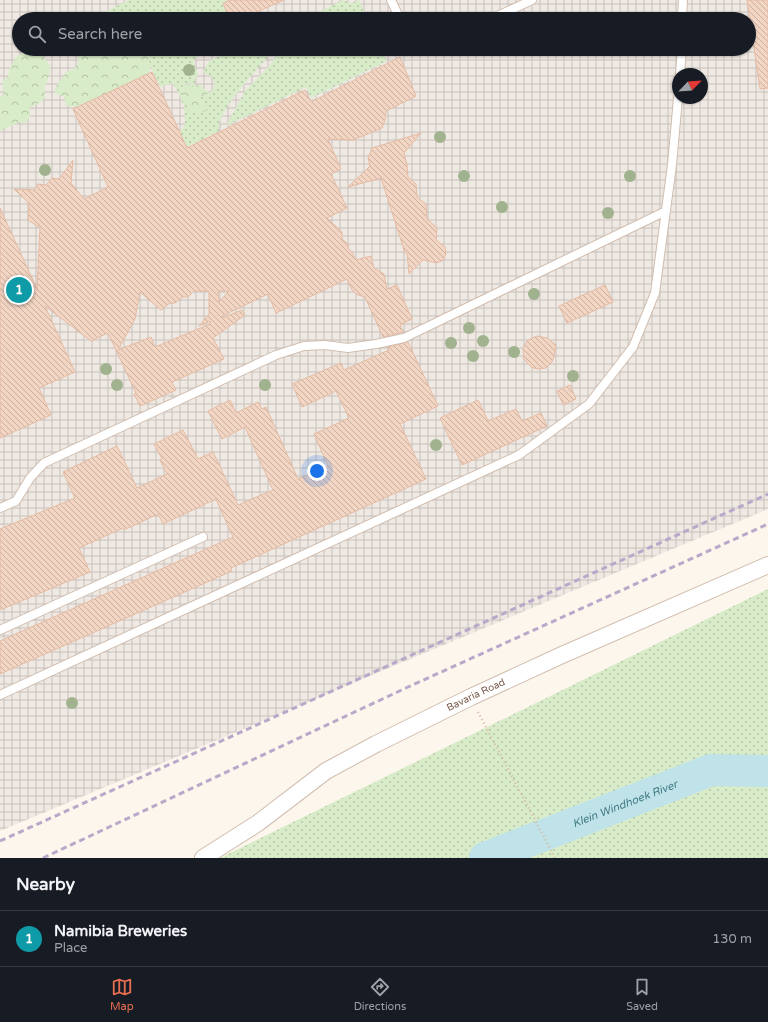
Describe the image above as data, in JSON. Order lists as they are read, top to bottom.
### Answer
{
  "streets": {
    "street": ["Bavaria Road"]
  },
  "water": ["Klein Windhoek River"],
  "north": "top right",
  "page": {
    "search": "Search here",
    "pins": "1",
    "heading": "Nearby",
    "list": [
      {
        "mark": "1",
        "name": "Namibia Breweries",
        "note": "Place",
        "value": "130 m"
      }
    ],
    "nav": ["Map", "Directions", "Saved"]
  }
}
